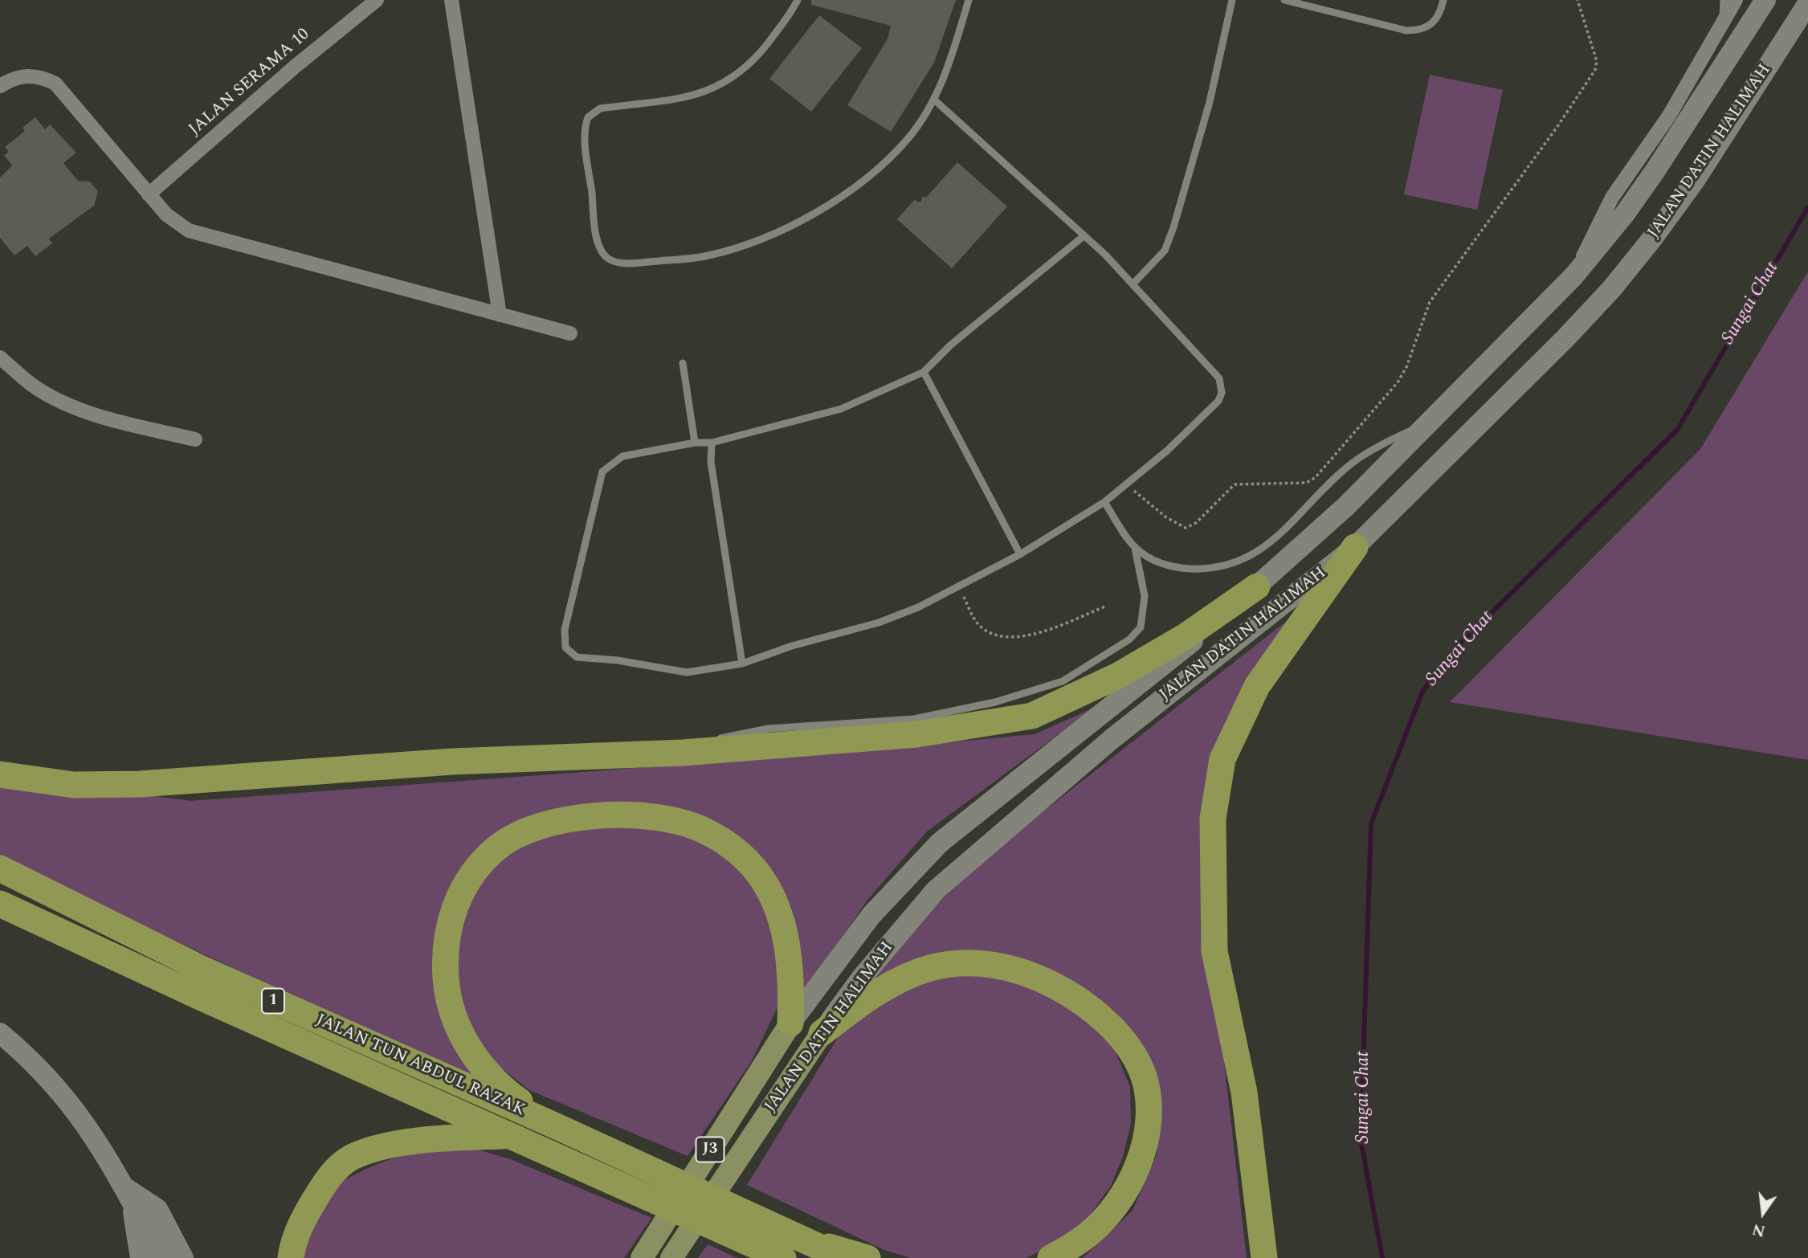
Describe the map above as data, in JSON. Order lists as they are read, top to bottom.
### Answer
{
  "streets": {
    "highway": ["1", "JALAN TUN ABDUL RAZAK"],
    "main road": ["JALAN DATIN HALIMAH", "J3"],
    "street": ["JALAN SERAMA 10"]
  },
  "water": ["Sungai Chat"],
  "north": "bottom"
}
